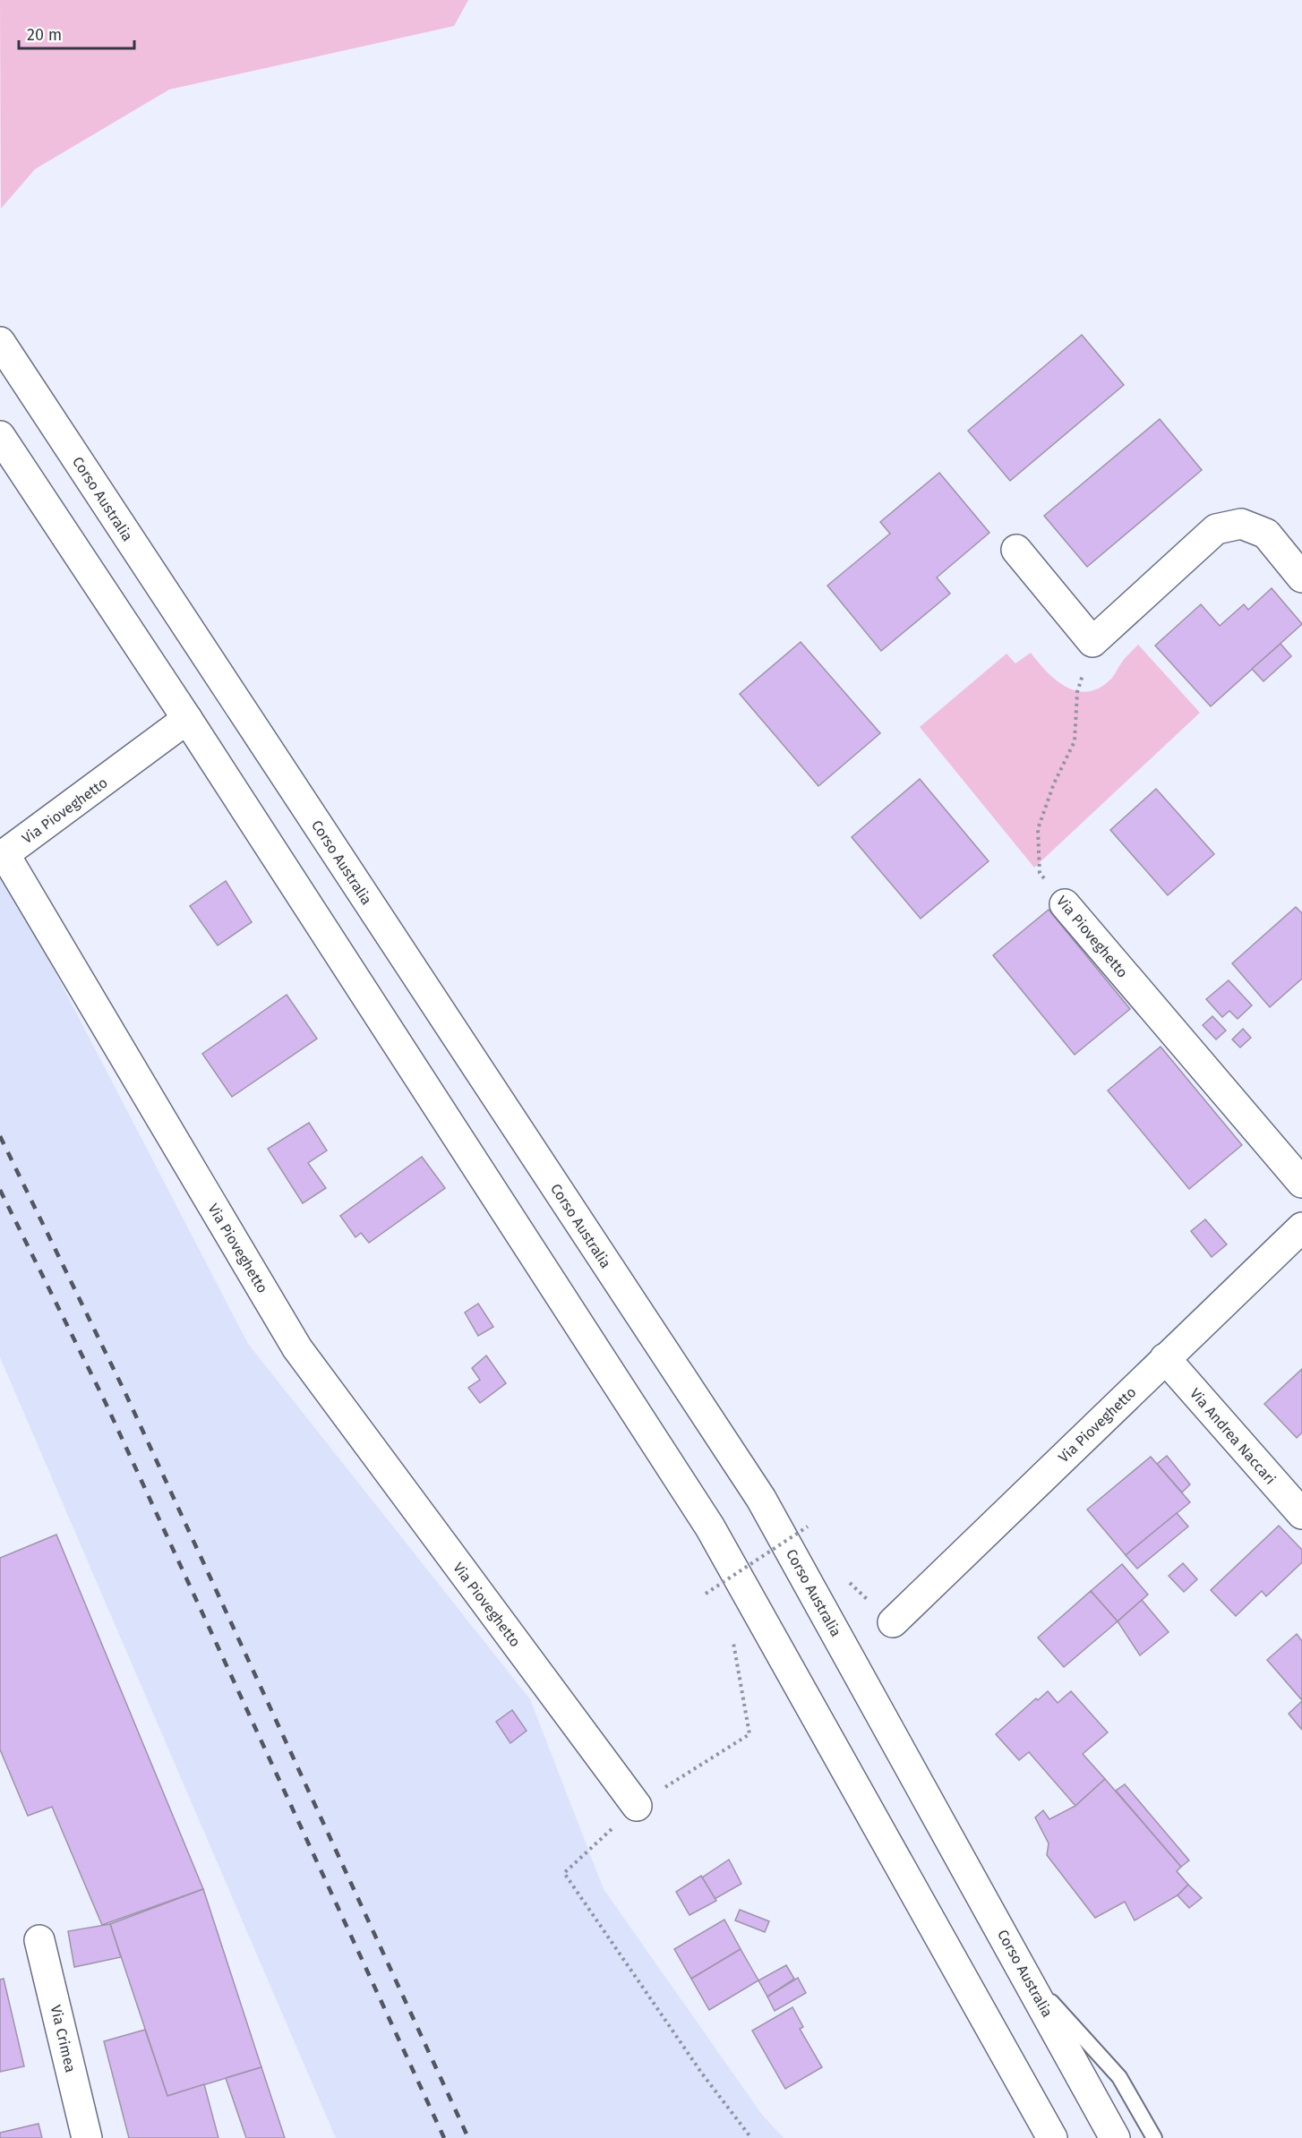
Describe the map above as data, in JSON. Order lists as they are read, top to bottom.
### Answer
{
  "streets": {
    "main road": [
      "Corso Australia",
      "Via Pioveghetto",
      "Via Andrea Naccari",
      "Via Crimea"
    ]
  },
  "crossings": [
    ["Via Pioveghetto", "Via Andrea Naccari"]
  ],
  "scale_bar": "20 m"
}
